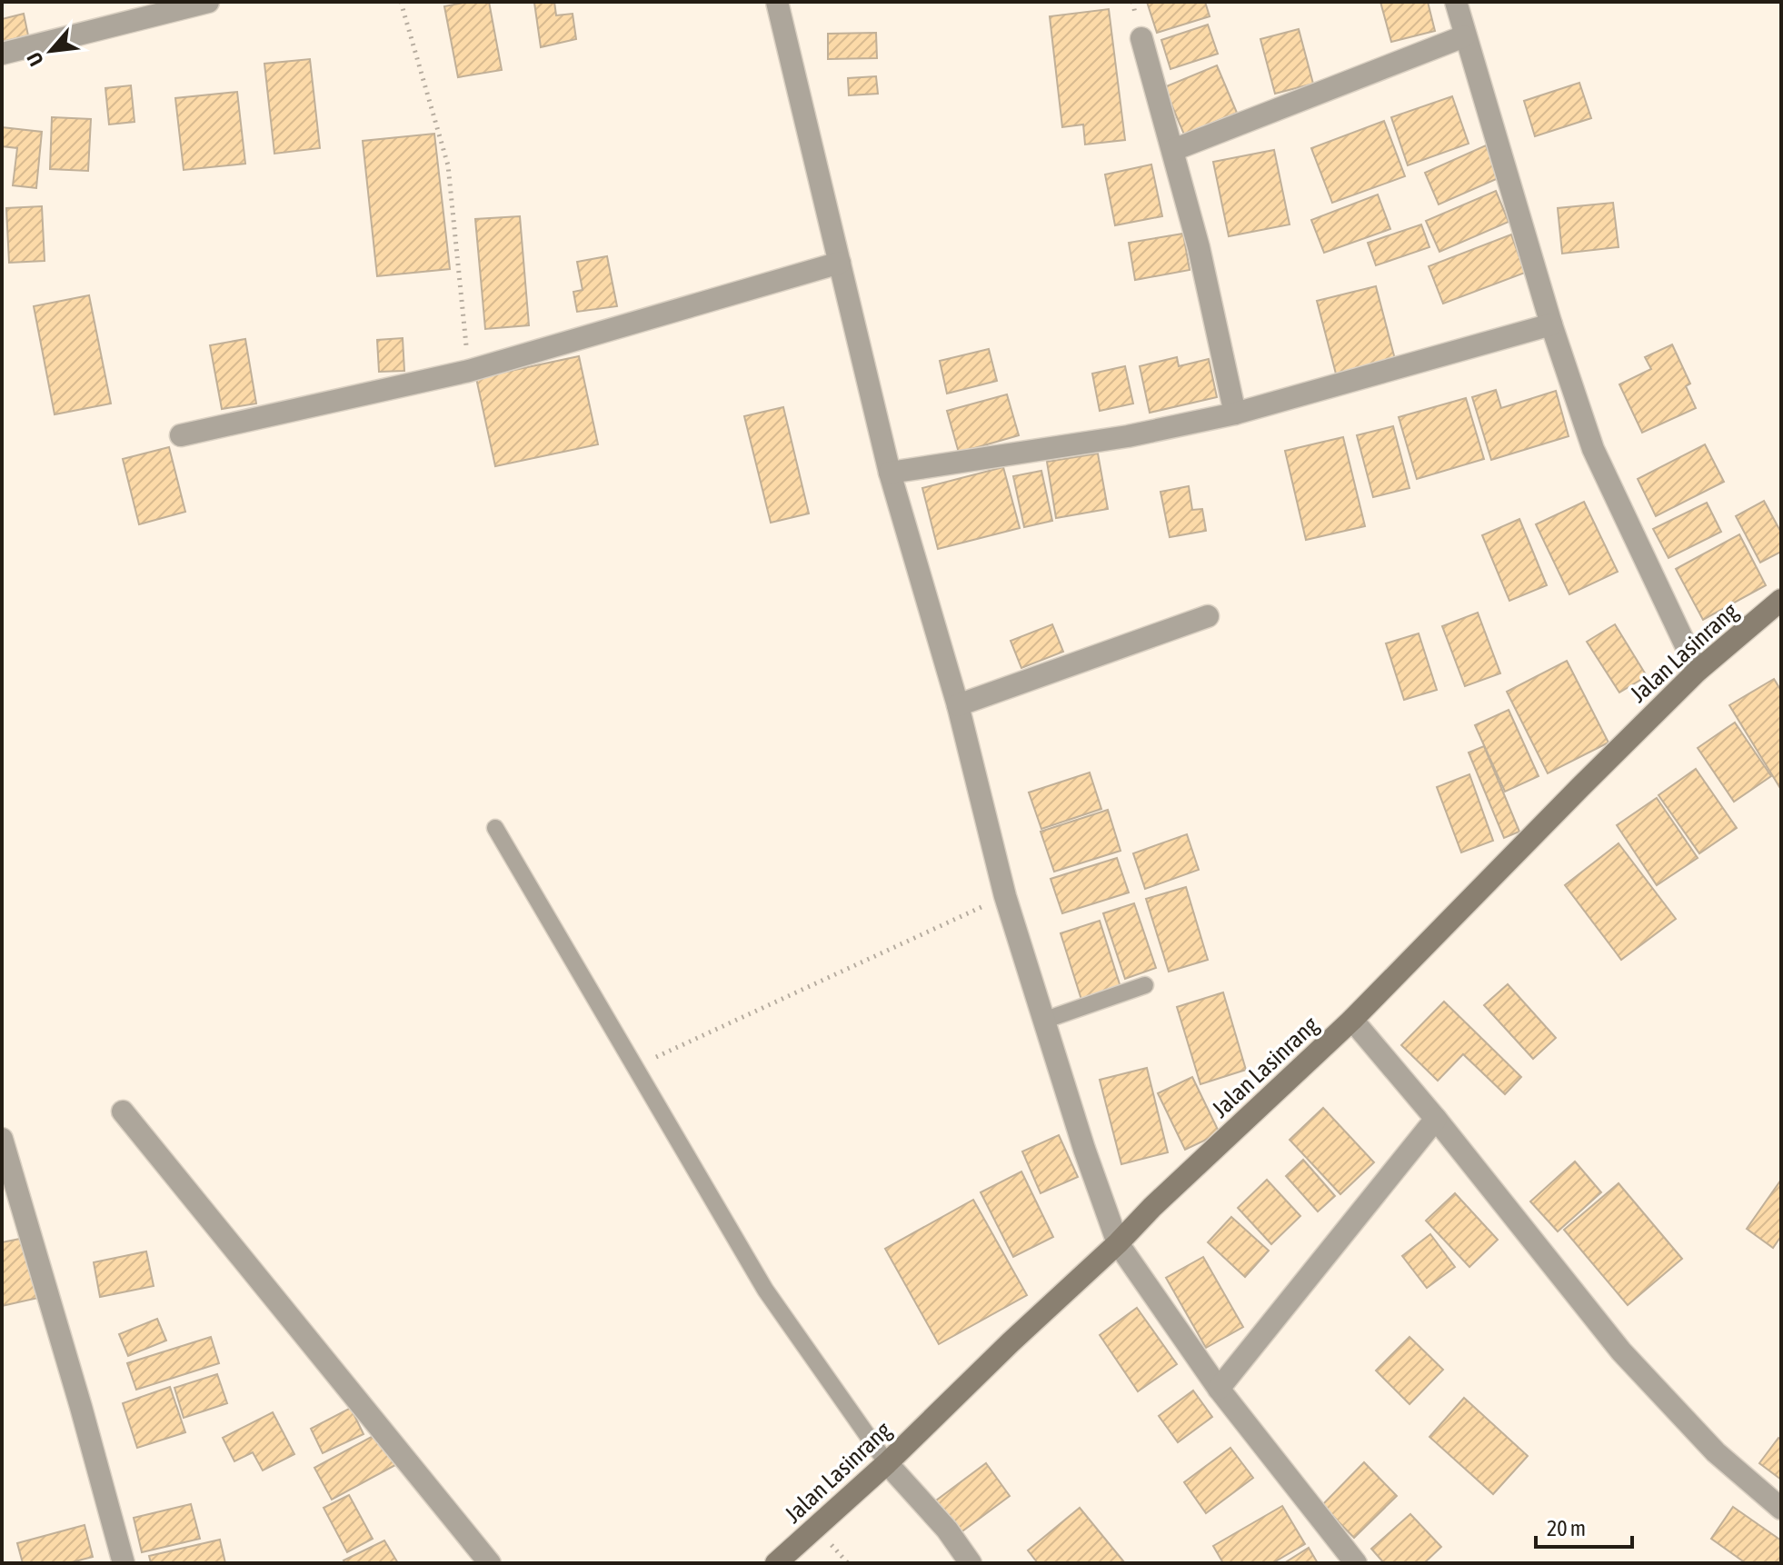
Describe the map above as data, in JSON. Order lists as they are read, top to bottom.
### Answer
{
  "streets": {
    "street": ["Jalan Lasinrang"]
  },
  "scale_bar": "20 m",
  "north": "bottom left"
}
